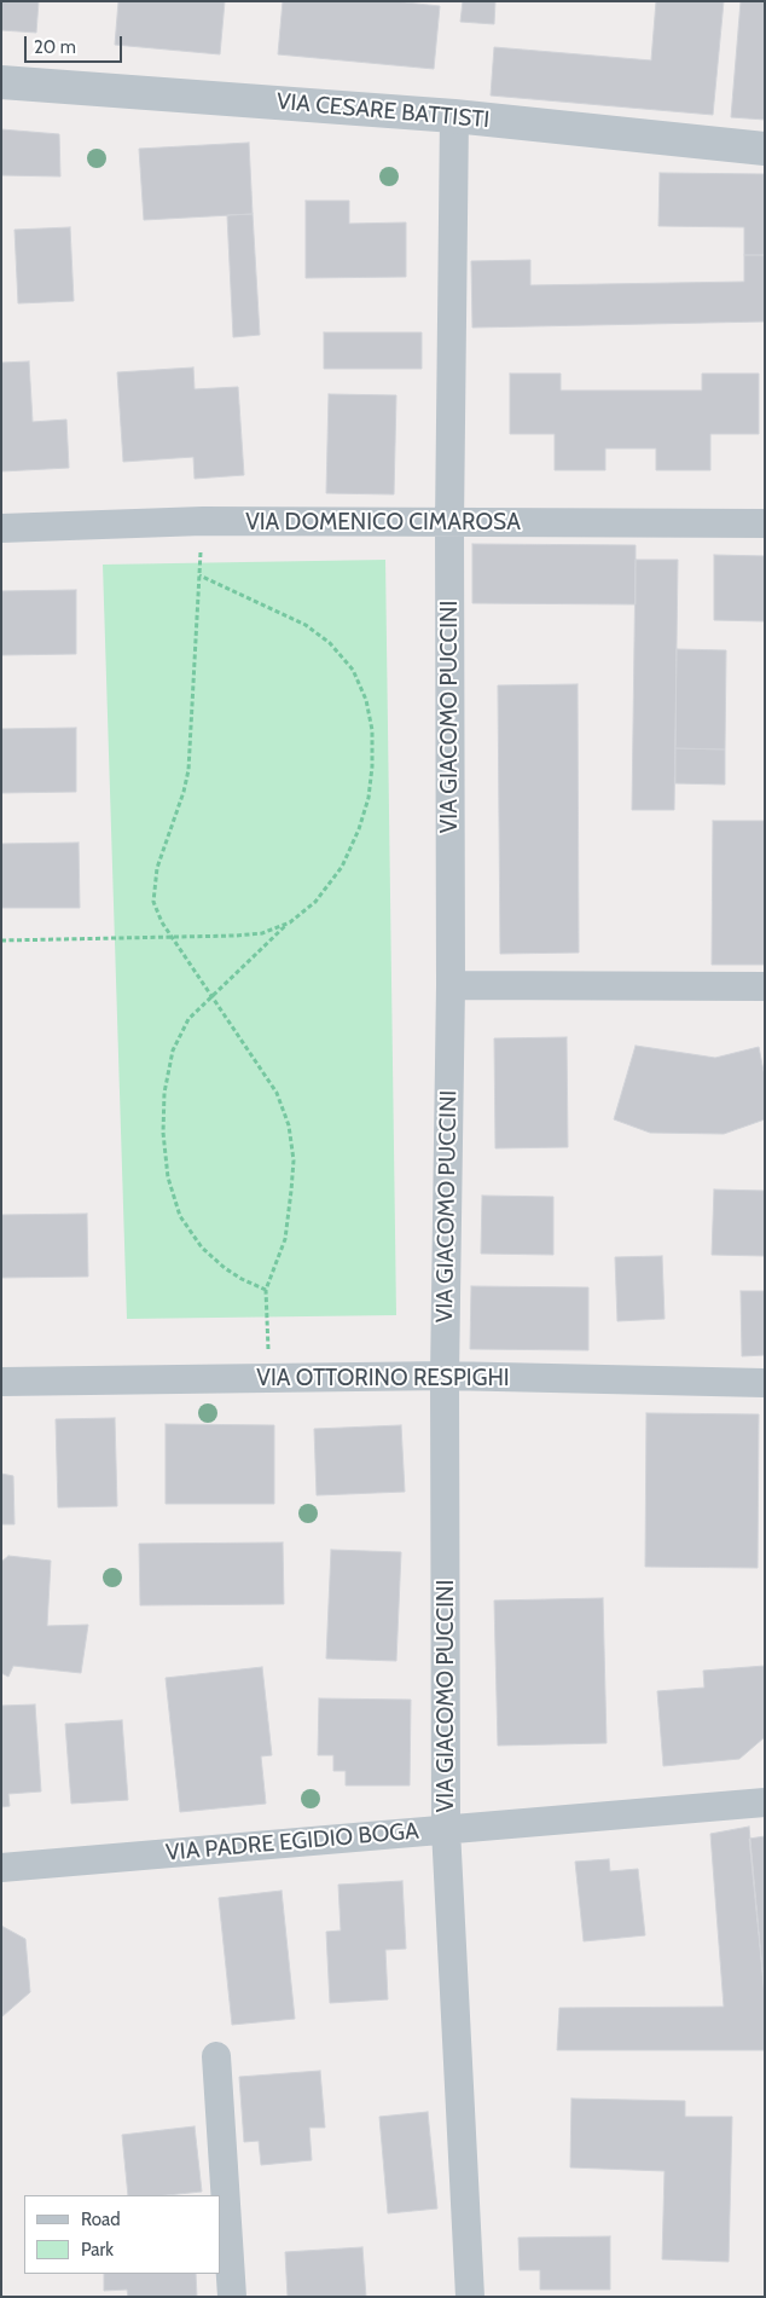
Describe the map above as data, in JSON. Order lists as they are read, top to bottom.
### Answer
{
  "streets": {
    "street": [
      "VIA CESARE BATTISTI",
      "VIA DOMENICO CIMAROSA",
      "VIA GIACOMO PUCCINI",
      "VIA OTTORINO RESPIGHI",
      "VIA PADRE EGIDIO BOGA"
    ]
  },
  "crossings": [
    ["VIA CESARE BATTISTI", "VIA GIACOMO PUCCINI"],
    ["VIA DOMENICO CIMAROSA", "VIA GIACOMO PUCCINI"],
    ["VIA GIACOMO PUCCINI", "VIA OTTORINO RESPIGHI"],
    ["VIA GIACOMO PUCCINI", "VIA PADRE EGIDIO BOGA"]
  ],
  "legend": ["Road", "Park"],
  "scale_bar": "20 m"
}
